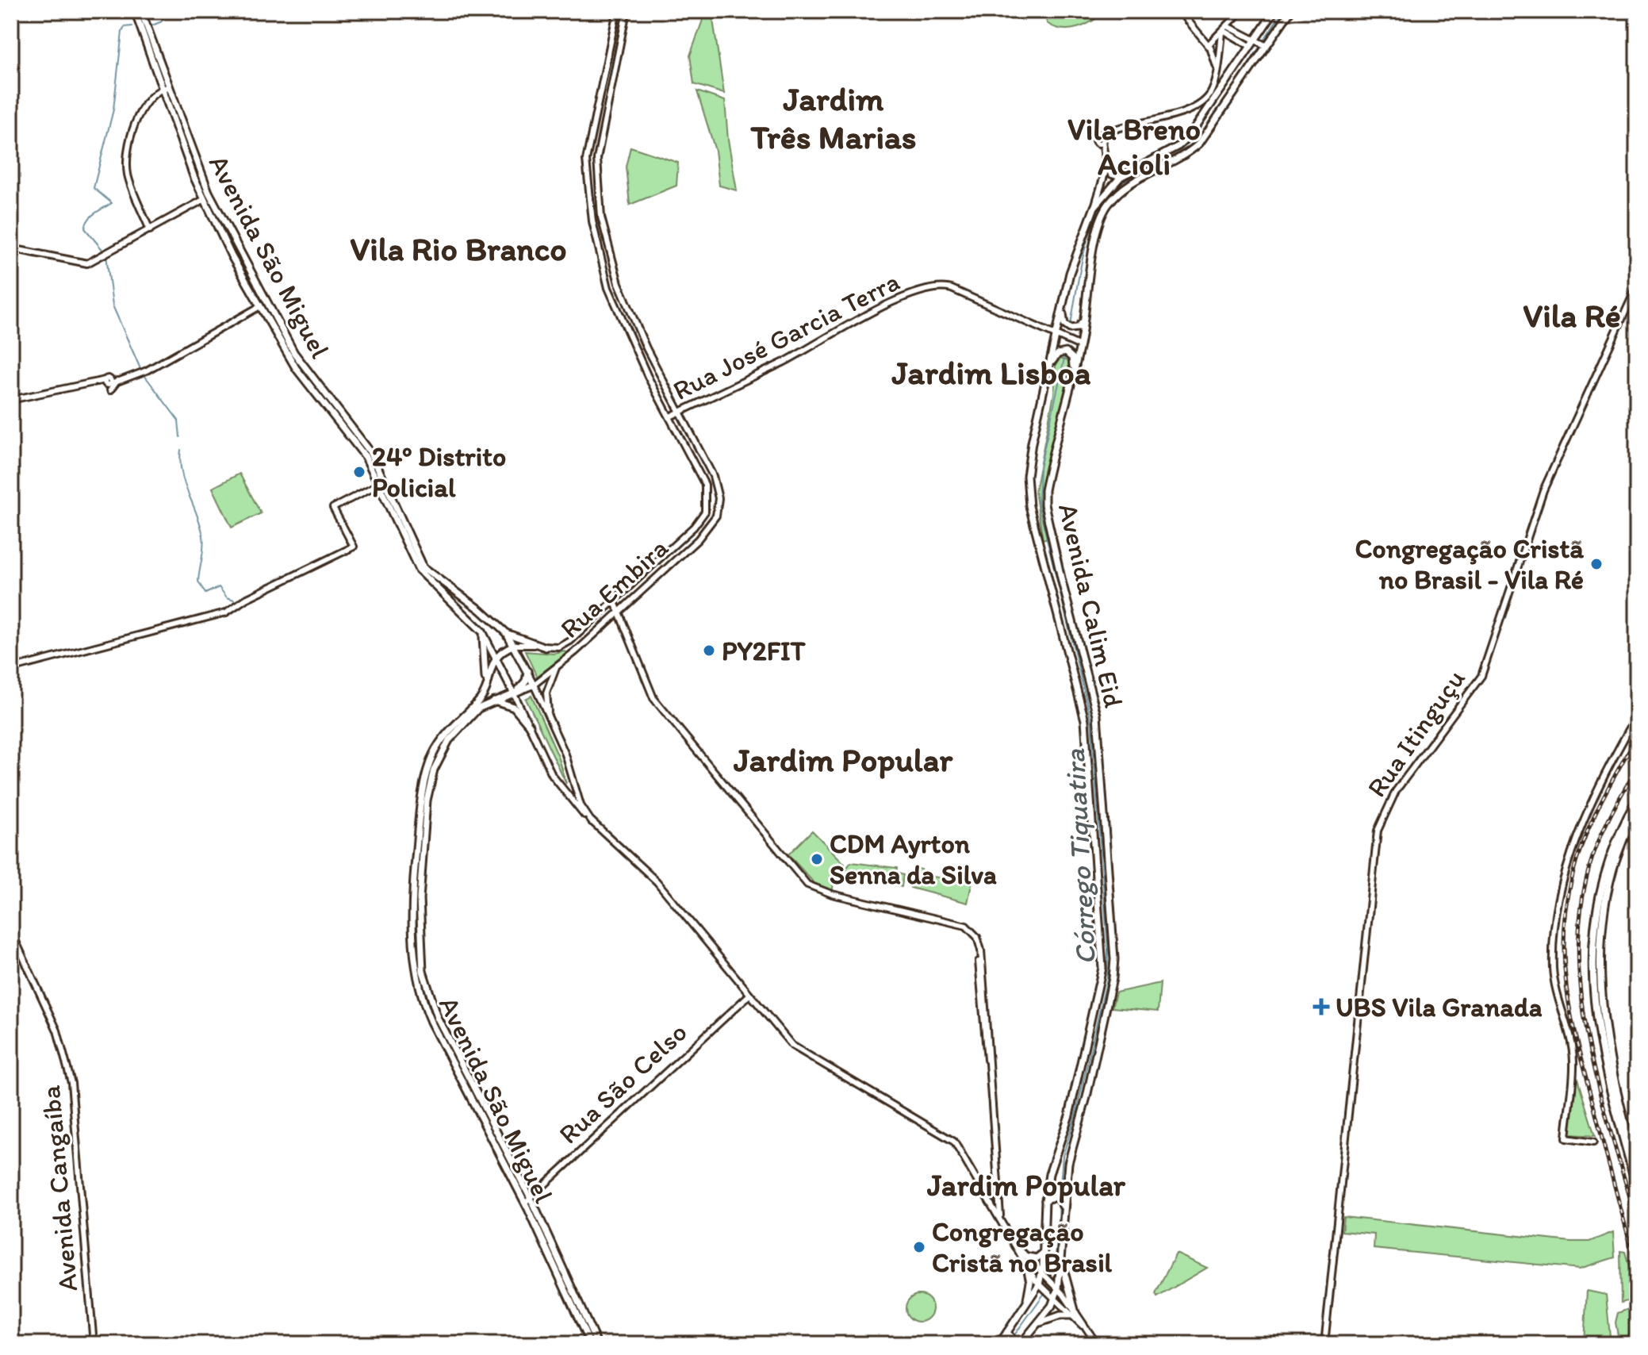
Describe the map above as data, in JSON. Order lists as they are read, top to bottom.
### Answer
{
  "streets": {
    "main road": [
      "Avenida São Miguel",
      "Rua José Garcia Terra",
      "Rua Embira",
      "Avenida Calim Eid",
      "Rua Itinguçu",
      "Rua São Celso",
      "Avenida Cangaíba"
    ]
  },
  "crossings": [
    ["Avenida São Miguel", "Rua Embira"],
    ["Avenida São Miguel", "Rua São Celso"],
    ["Rua José Garcia Terra", "Rua Embira"],
    ["Rua José Garcia Terra", "Avenida Calim Eid"]
  ],
  "districts": [
    "Jardim Três Marias",
    "Vila Breno Acioli",
    "Vila Rio Branco",
    "Vila Ré",
    "Jardim Lisboa",
    "Jardim Popular",
    "Jardim Popular"
  ],
  "water": ["Córrego Tiquatira"],
  "places": {
    "other": [
      "24º Distrito Policial",
      "Congregação Cristã no Brasil - Vila Ré",
      "PY2FIT",
      "CDM Ayrton Senna da Silva",
      "Congregação Cristã no Brasil"
    ],
    "health": ["UBS Vila Granada"]
  }
}
